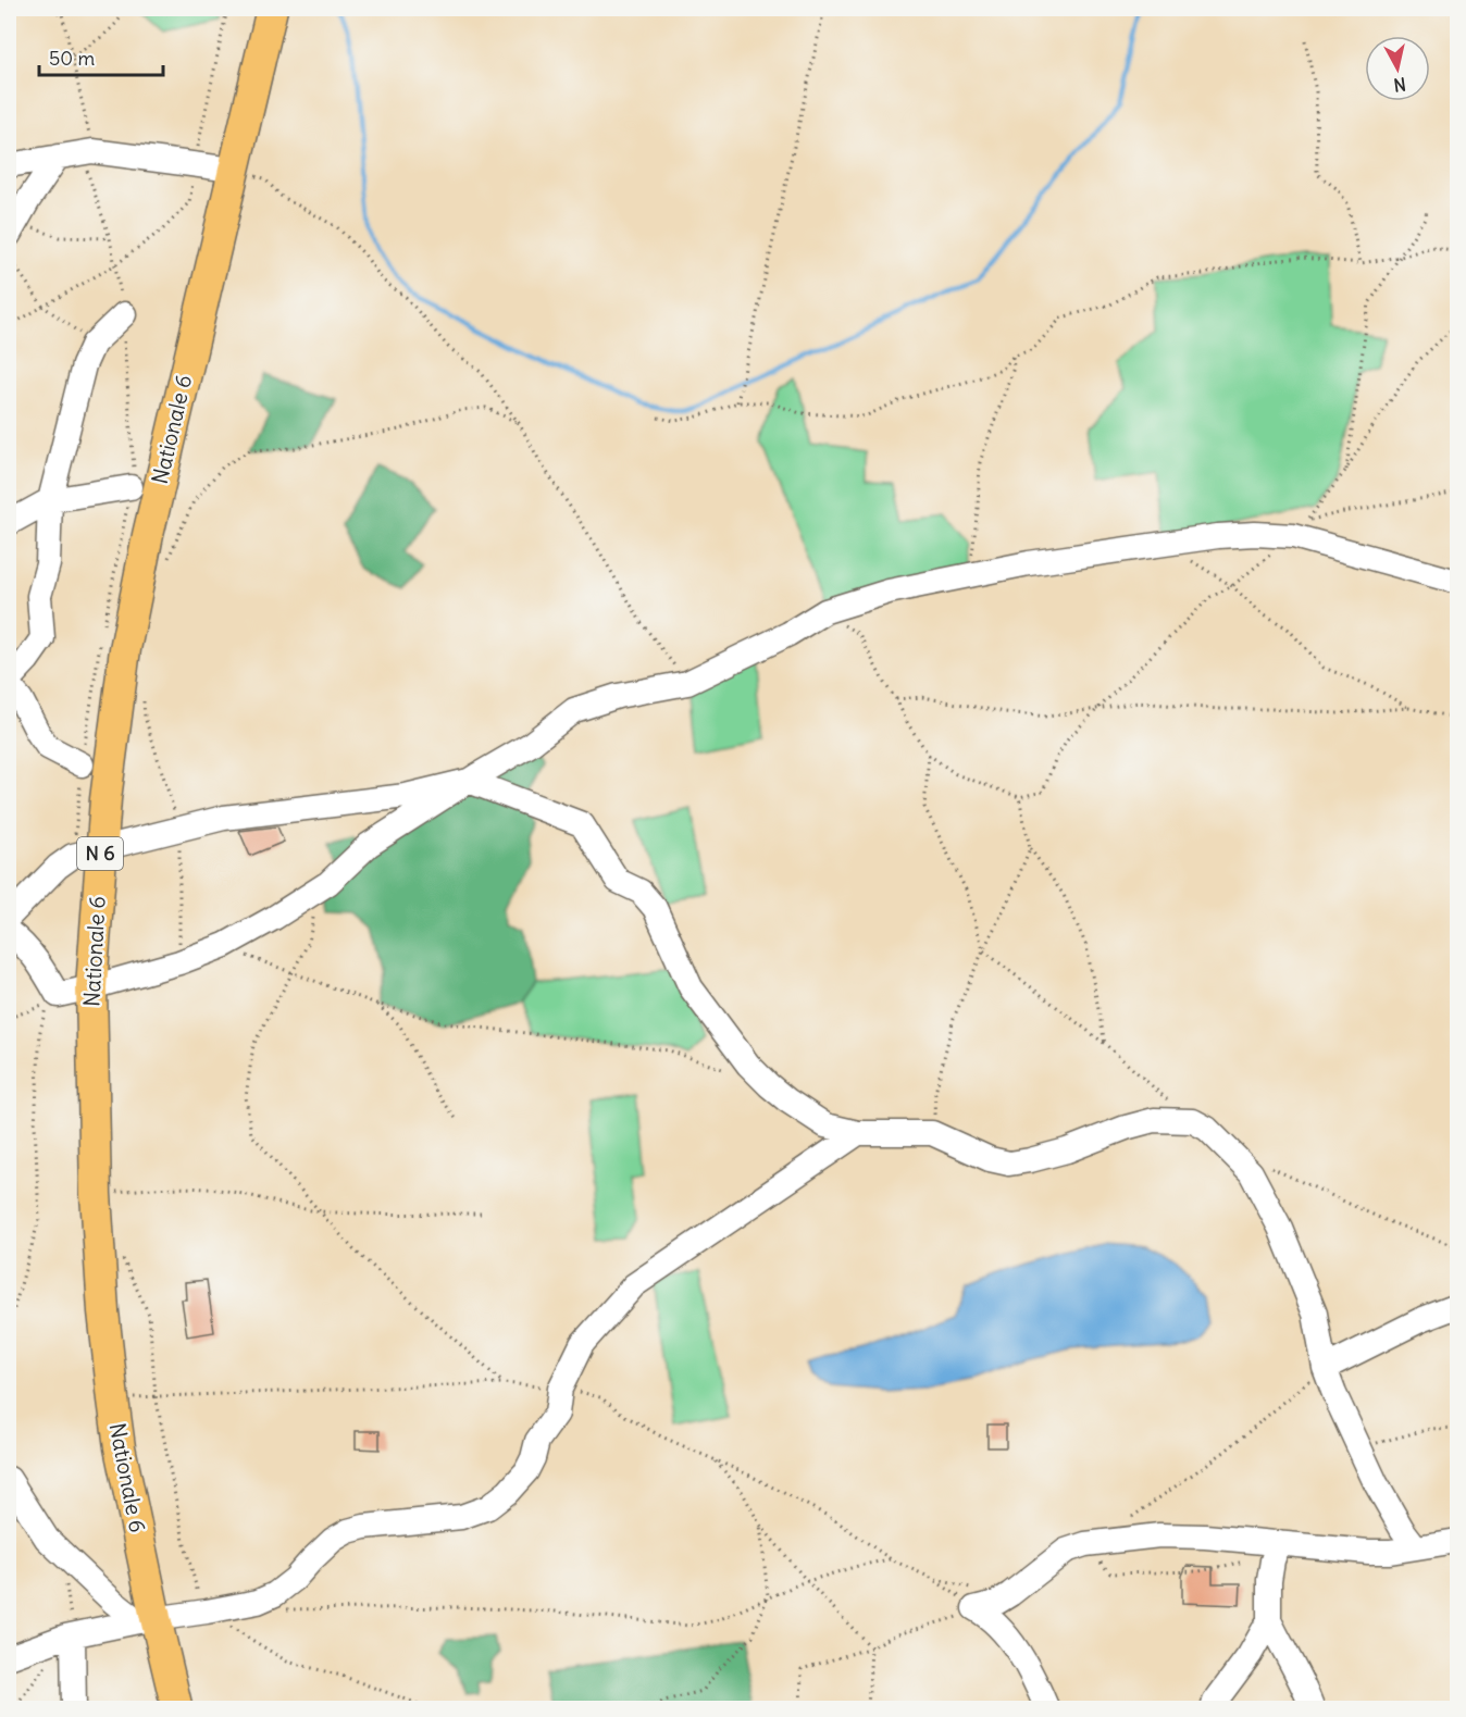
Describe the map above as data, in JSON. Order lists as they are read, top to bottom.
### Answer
{
  "streets": {
    "main road": ["Nationale 6", "N 6"]
  },
  "scale_bar": "50 m",
  "north": "bottom"
}
